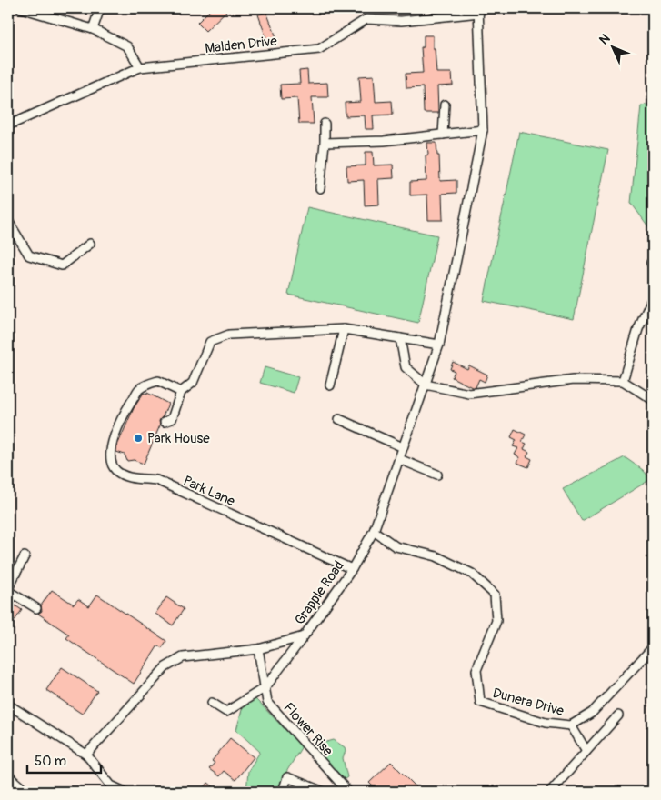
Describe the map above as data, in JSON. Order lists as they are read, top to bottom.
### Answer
{
  "streets": {
    "street": [
      "Malden Drive",
      "Park Lane",
      "Grapple Road",
      "Dunera Drive",
      "Flower Rise"
    ]
  },
  "crossings": [
    ["Malden Drive", "Grapple Road"],
    ["Park Lane", "Grapple Road"],
    ["Grapple Road", "Dunera Drive"],
    ["Grapple Road", "Flower Rise"]
  ],
  "places": ["Park House"],
  "scale_bar": "50 m",
  "north": "top left"
}
